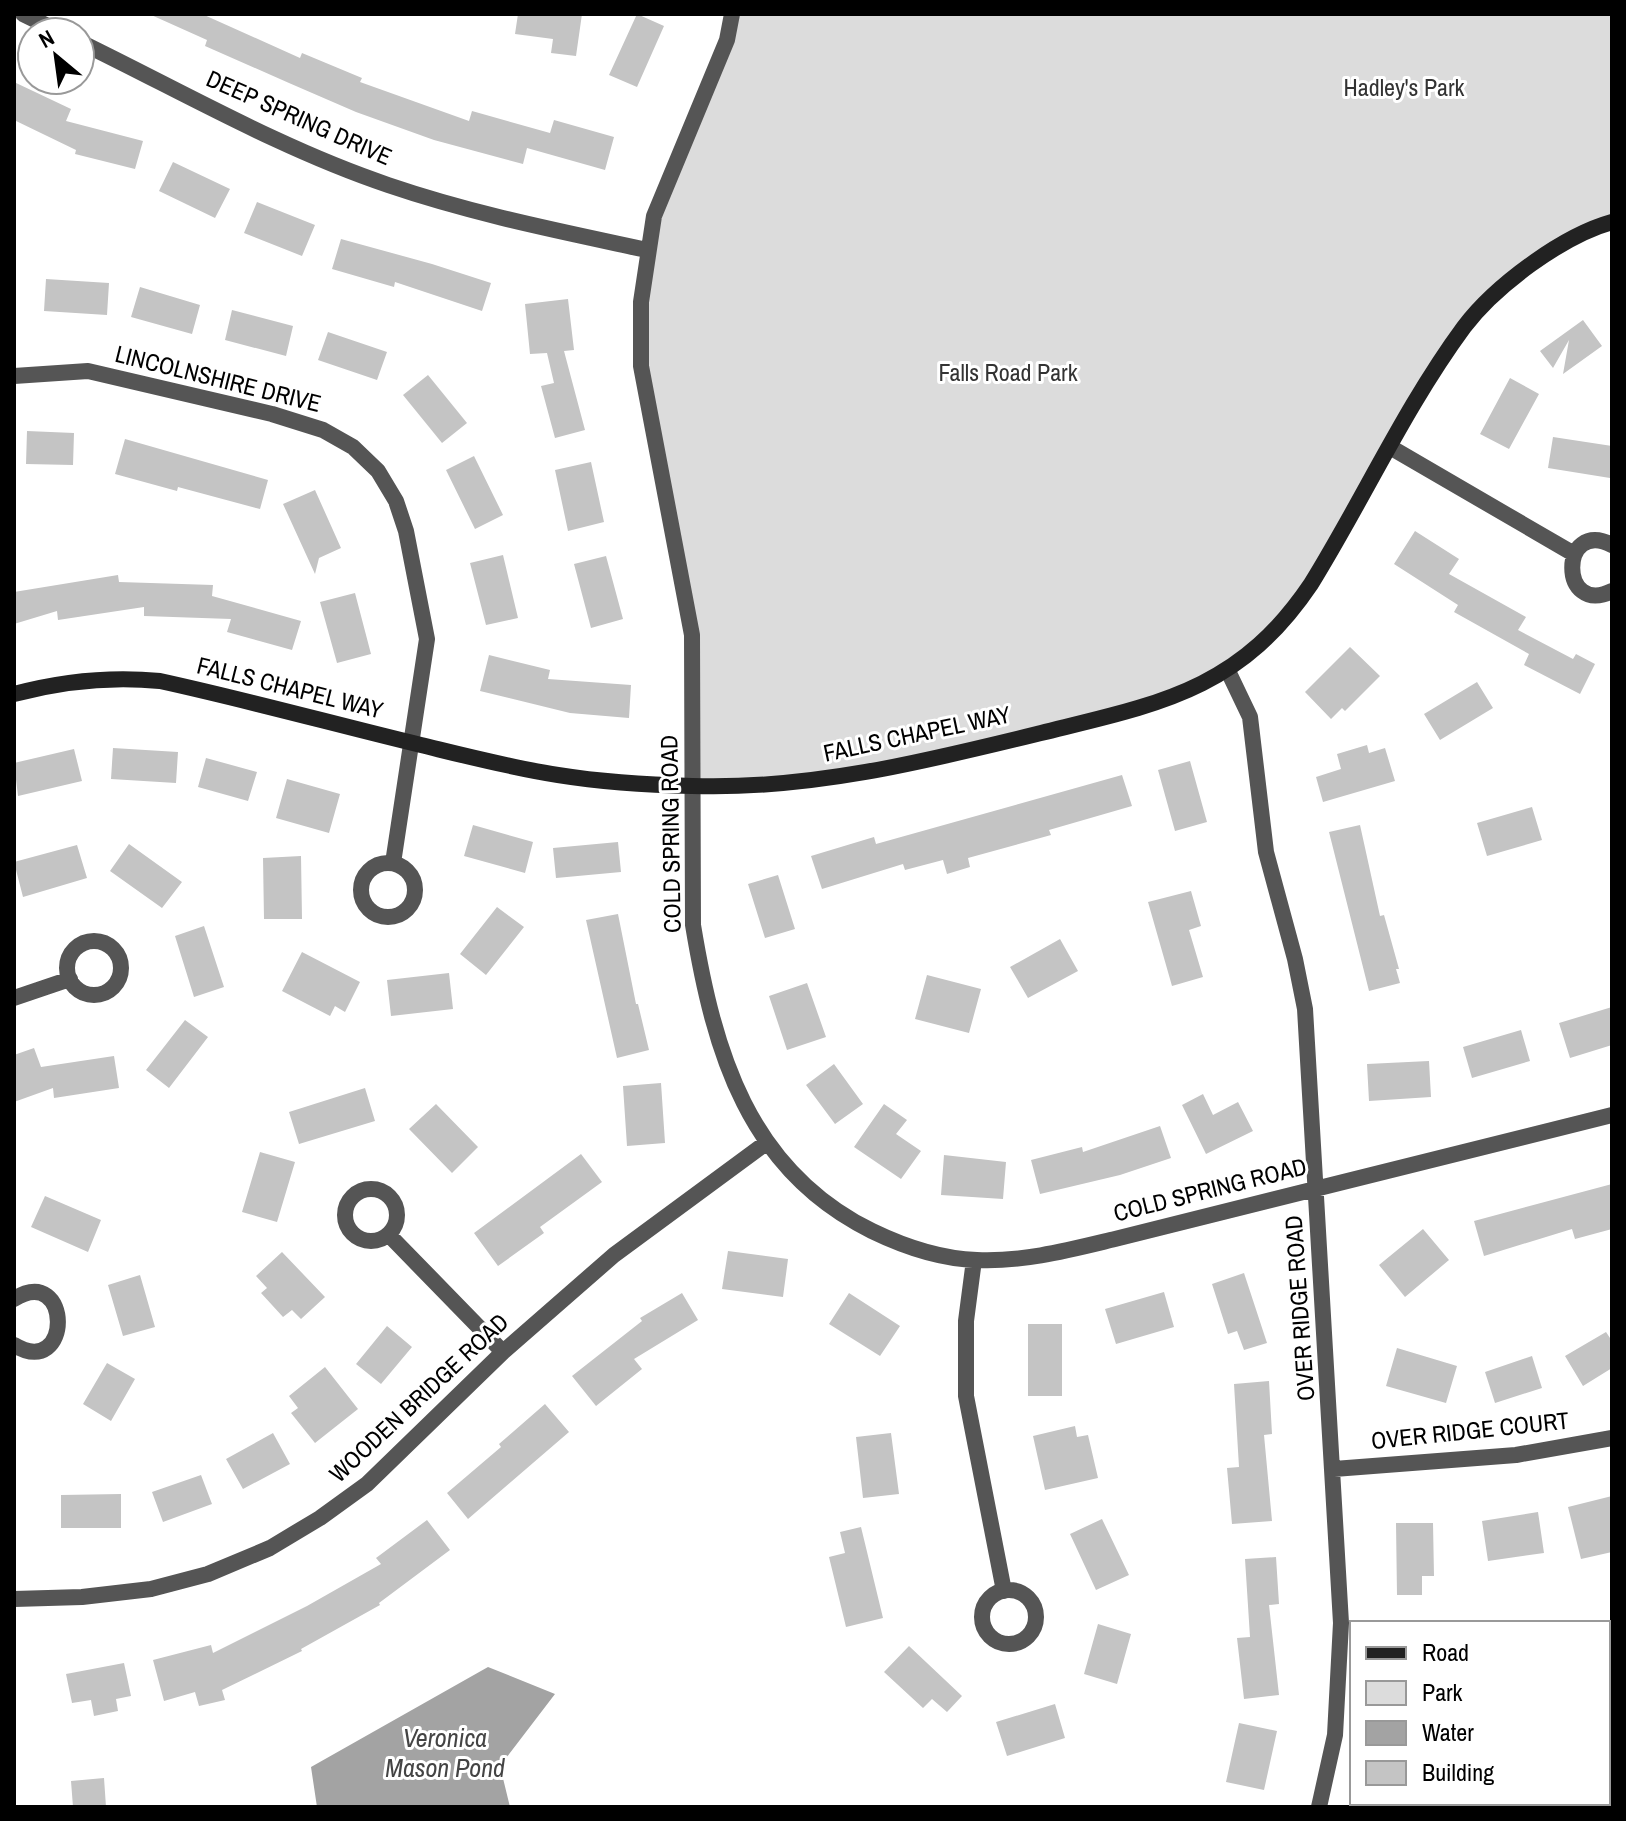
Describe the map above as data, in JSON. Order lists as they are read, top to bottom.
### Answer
{
  "streets": {
    "street": [
      "DEEP SPRING DRIVE",
      "LINCOLNSHIRE DRIVE",
      "FALLS CHAPEL WAY",
      "COLD SPRING ROAD",
      "OVER RIDGE ROAD",
      "WOODEN BRIDGE ROAD",
      "OVER RIDGE COURT"
    ]
  },
  "crossings": [
    ["DEEP SPRING DRIVE", "COLD SPRING ROAD"],
    ["LINCOLNSHIRE DRIVE", "FALLS CHAPEL WAY"],
    ["FALLS CHAPEL WAY", "COLD SPRING ROAD"],
    ["FALLS CHAPEL WAY", "OVER RIDGE ROAD"],
    ["COLD SPRING ROAD", "OVER RIDGE ROAD"],
    ["COLD SPRING ROAD", "WOODEN BRIDGE ROAD"],
    ["OVER RIDGE ROAD", "OVER RIDGE COURT"]
  ],
  "water": ["Veronica Mason Pond"],
  "parks": ["Hadley's Park", "Falls Road Park"],
  "legend": [
    "Road",
    "Park",
    "Water",
    "Building"
  ],
  "north": "top left"
}
